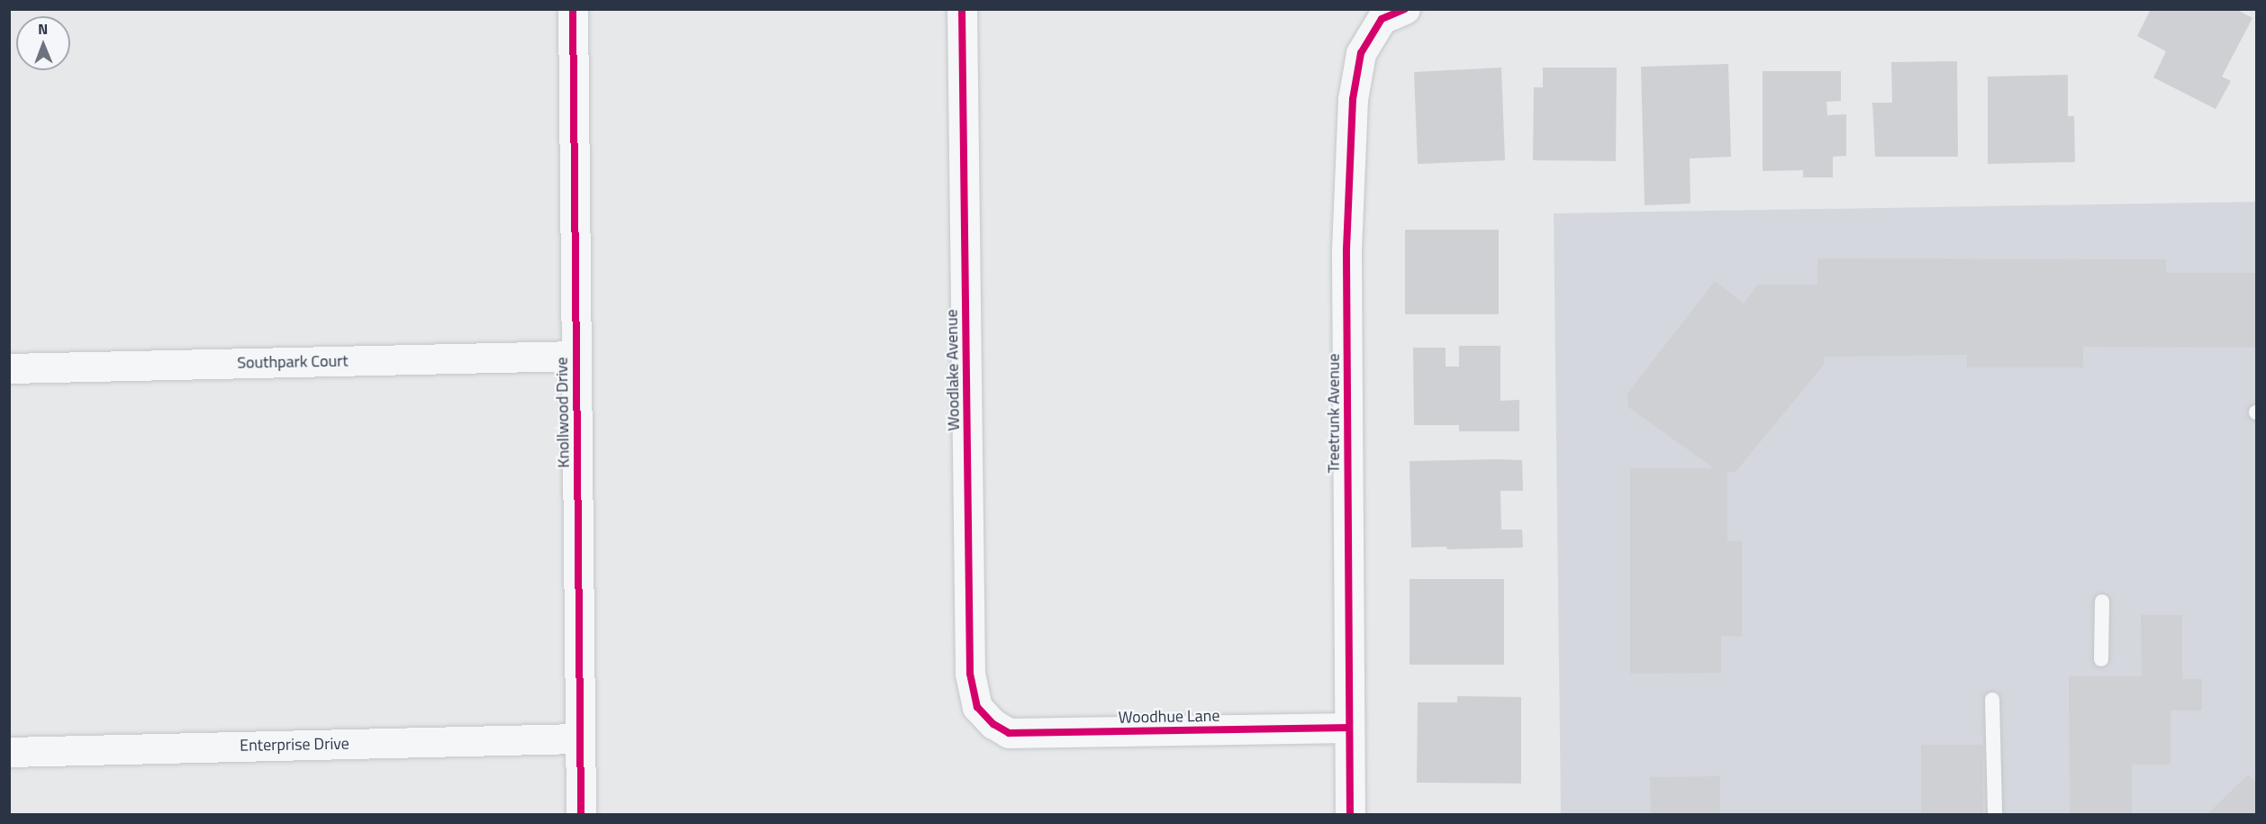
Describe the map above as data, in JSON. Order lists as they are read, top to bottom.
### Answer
{
  "streets": {
    "street": [
      "Southpark Court",
      "Woodlake Avenue",
      "Knollwood Drive",
      "Treetrunk Avenue",
      "Woodhue Lane",
      "Enterprise Drive"
    ]
  },
  "crossings": [
    ["Southpark Court", "Knollwood Drive"],
    ["Woodlake Avenue", "Woodhue Lane"],
    ["Knollwood Drive", "Enterprise Drive"],
    ["Treetrunk Avenue", "Woodhue Lane"]
  ],
  "north": "top"
}
